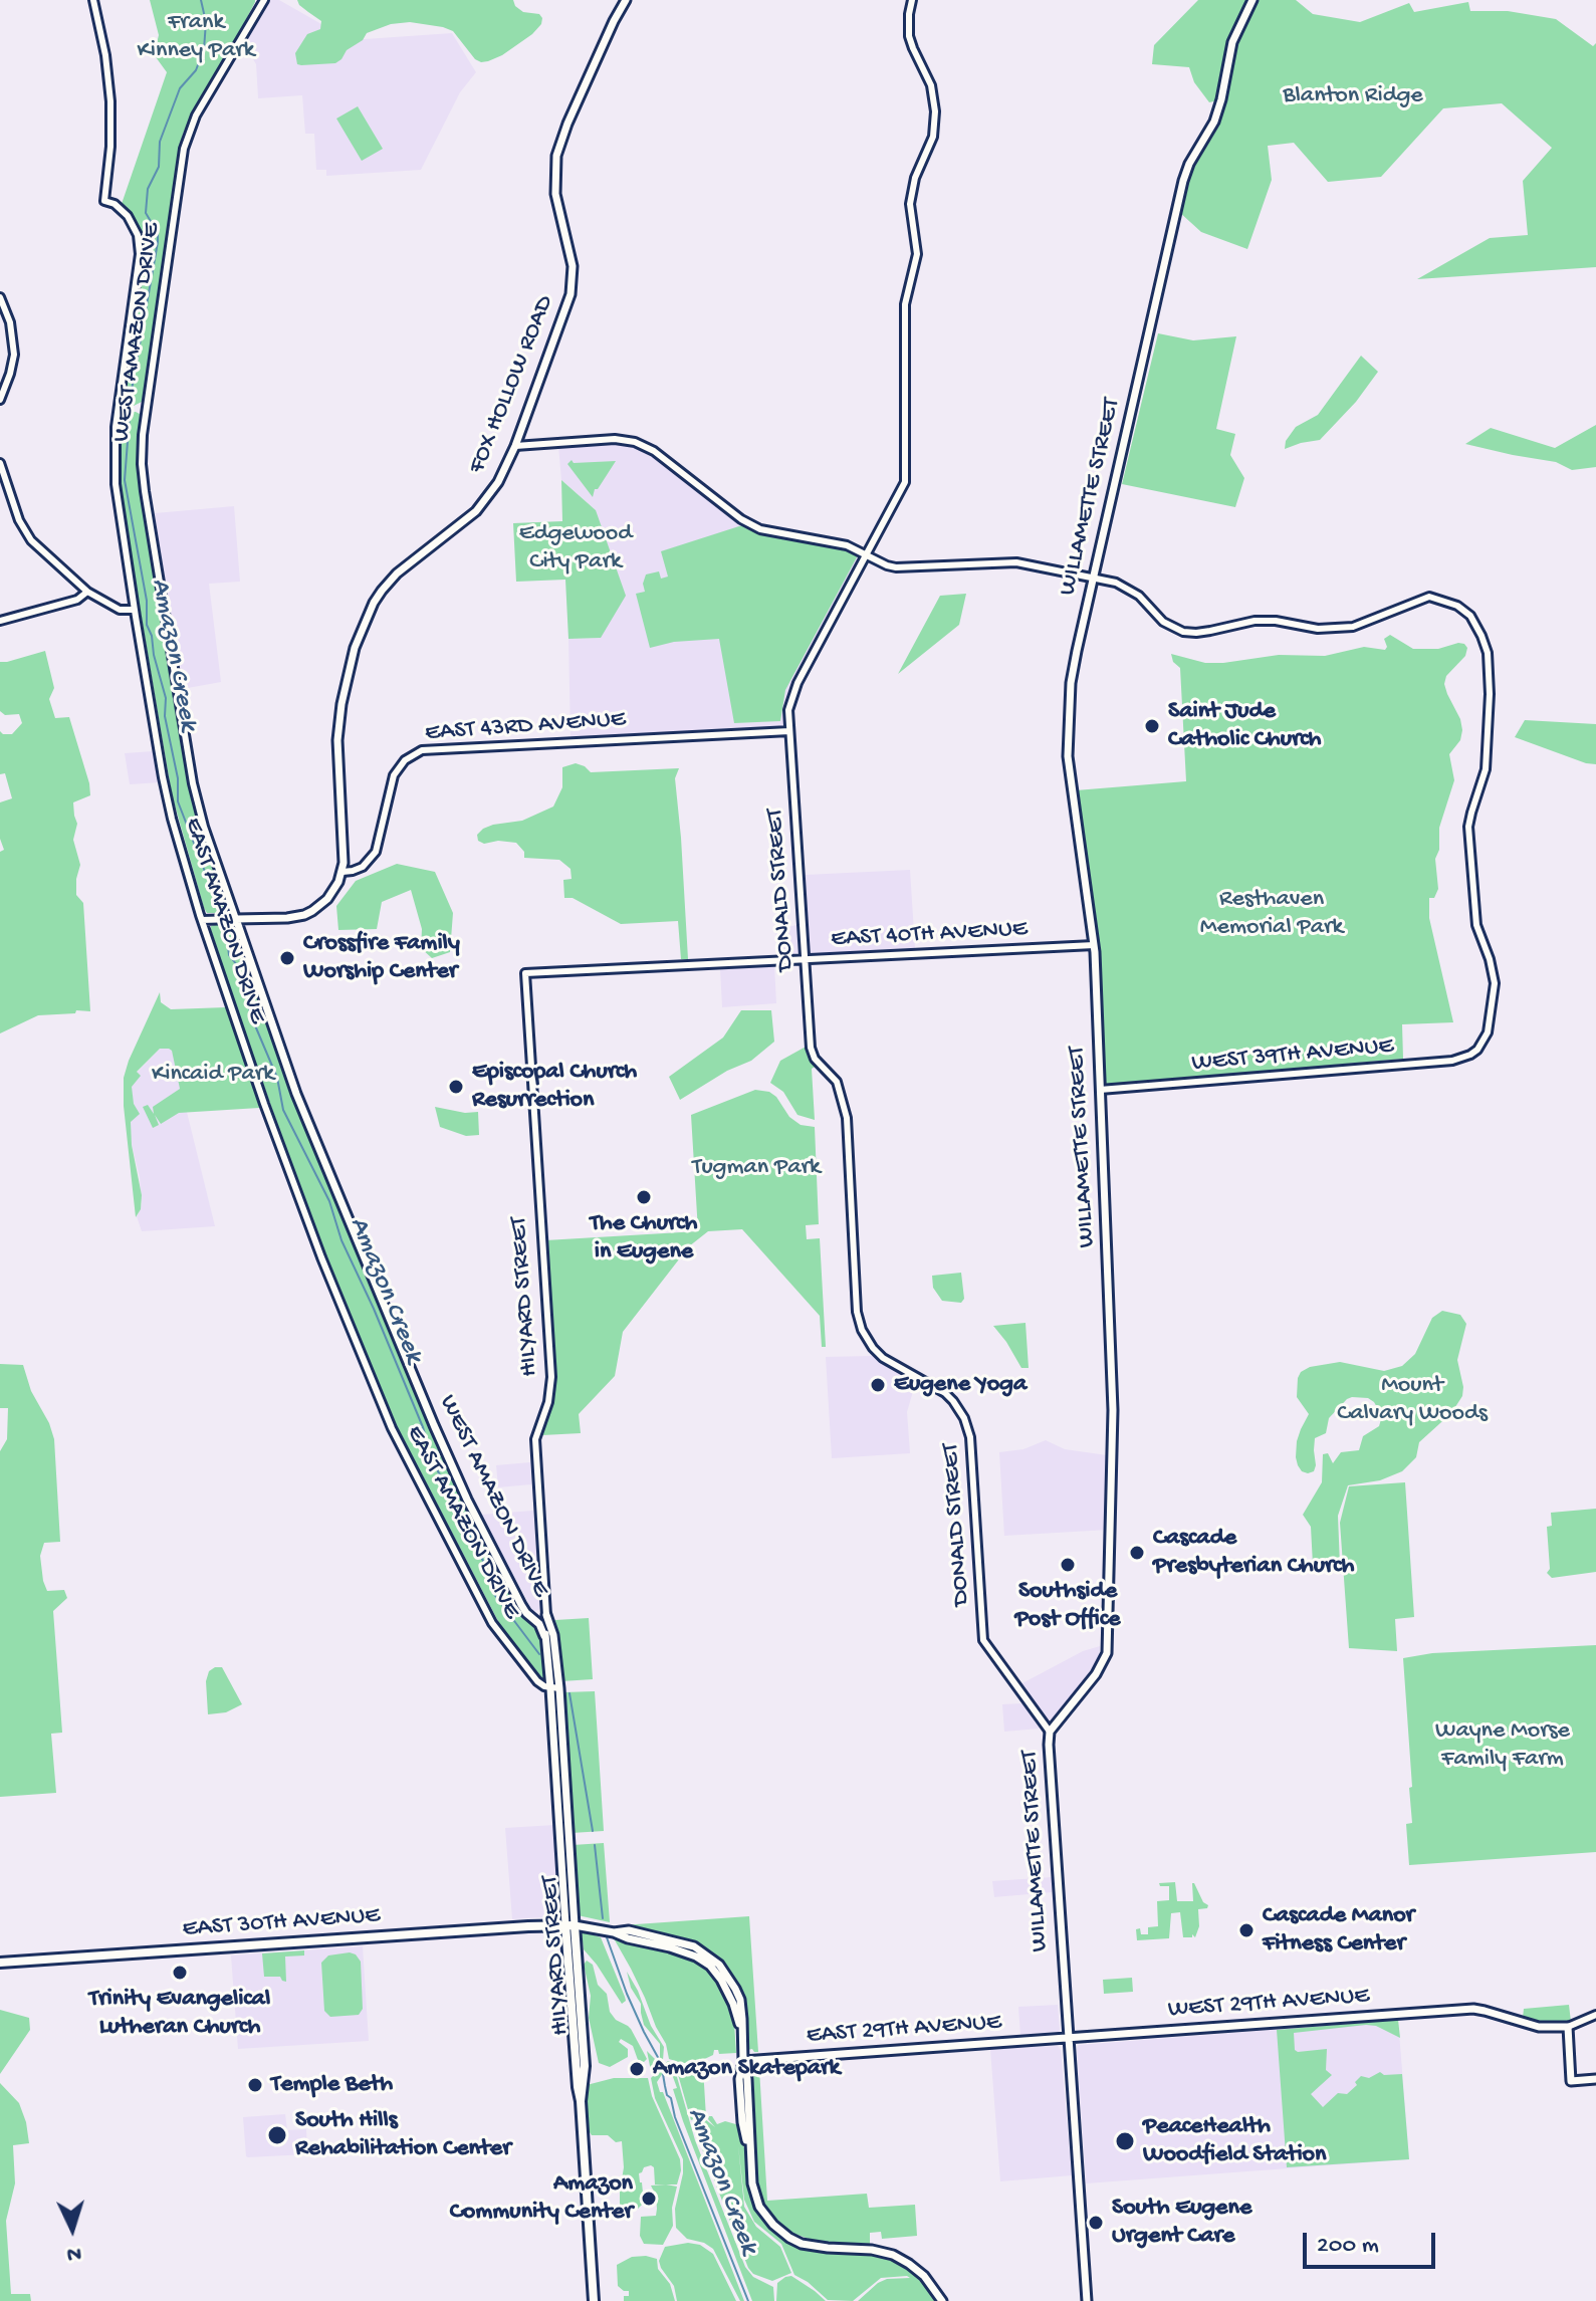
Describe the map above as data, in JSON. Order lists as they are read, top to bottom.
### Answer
{
  "streets": {
    "main road": [
      "WEST AMAZON DRIVE",
      "FOX HOLLOW ROAD",
      "WILLAMETTE STREET",
      "HILYARD STREET",
      "EAST 30TH AVENUE",
      "WEST 29TH AVENUE",
      "EAST 29TH AVENUE"
    ],
    "street": [
      "EAST 43RD AVENUE",
      "DONALD STREET",
      "EAST AMAZON DRIVE",
      "EAST 40TH AVENUE",
      "WEST 39TH AVENUE"
    ]
  },
  "crossings": [
    ["WEST AMAZON DRIVE", "HILYARD STREET"],
    ["FOX HOLLOW ROAD", "EAST 43RD AVENUE"],
    ["WILLAMETTE STREET", "DONALD STREET"],
    ["WILLAMETTE STREET", "EAST 40TH AVENUE"],
    ["WILLAMETTE STREET", "WEST 39TH AVENUE"],
    ["WILLAMETTE STREET", "WEST 29TH AVENUE"],
    ["WILLAMETTE STREET", "EAST 29TH AVENUE"],
    ["EAST 43RD AVENUE", "DONALD STREET"],
    ["DONALD STREET", "EAST 40TH AVENUE"],
    ["EAST AMAZON DRIVE", "HILYARD STREET"],
    ["EAST 40TH AVENUE", "HILYARD STREET"],
    ["HILYARD STREET", "EAST 30TH AVENUE"],
    ["WEST 29TH AVENUE", "EAST 29TH AVENUE"]
  ],
  "water": ["Amazon Creek"],
  "parks": [
    "Frank Kinney Park",
    "Blanton Ridge",
    "Edgewood City Park",
    "Resthaven Memorial Park",
    "Kincaid Park",
    "Tugman Park",
    "Mount Calvary Woods",
    "Wayne Morse Family Farm"
  ],
  "places": [
    "Saint Jude Catholic Church",
    "Crossfire Family Worship Center",
    "Episcopal Church Resurrection",
    "The Church in Eugene",
    "Eugene Yoga",
    "Cascade Presbyterian Church",
    "Southside Post Office",
    "Cascade Manor Fitness Center",
    "Trinity Evangelical Lutheran Church",
    "Amazon Skatepark",
    "Temple Beth",
    "South Hills Rehabilitation Center",
    "PeaceHealth Woodfield Station",
    "Amazon Community Center",
    "South Eugene Urgent Care"
  ],
  "scale_bar": "200 m",
  "north": "bottom"
}
